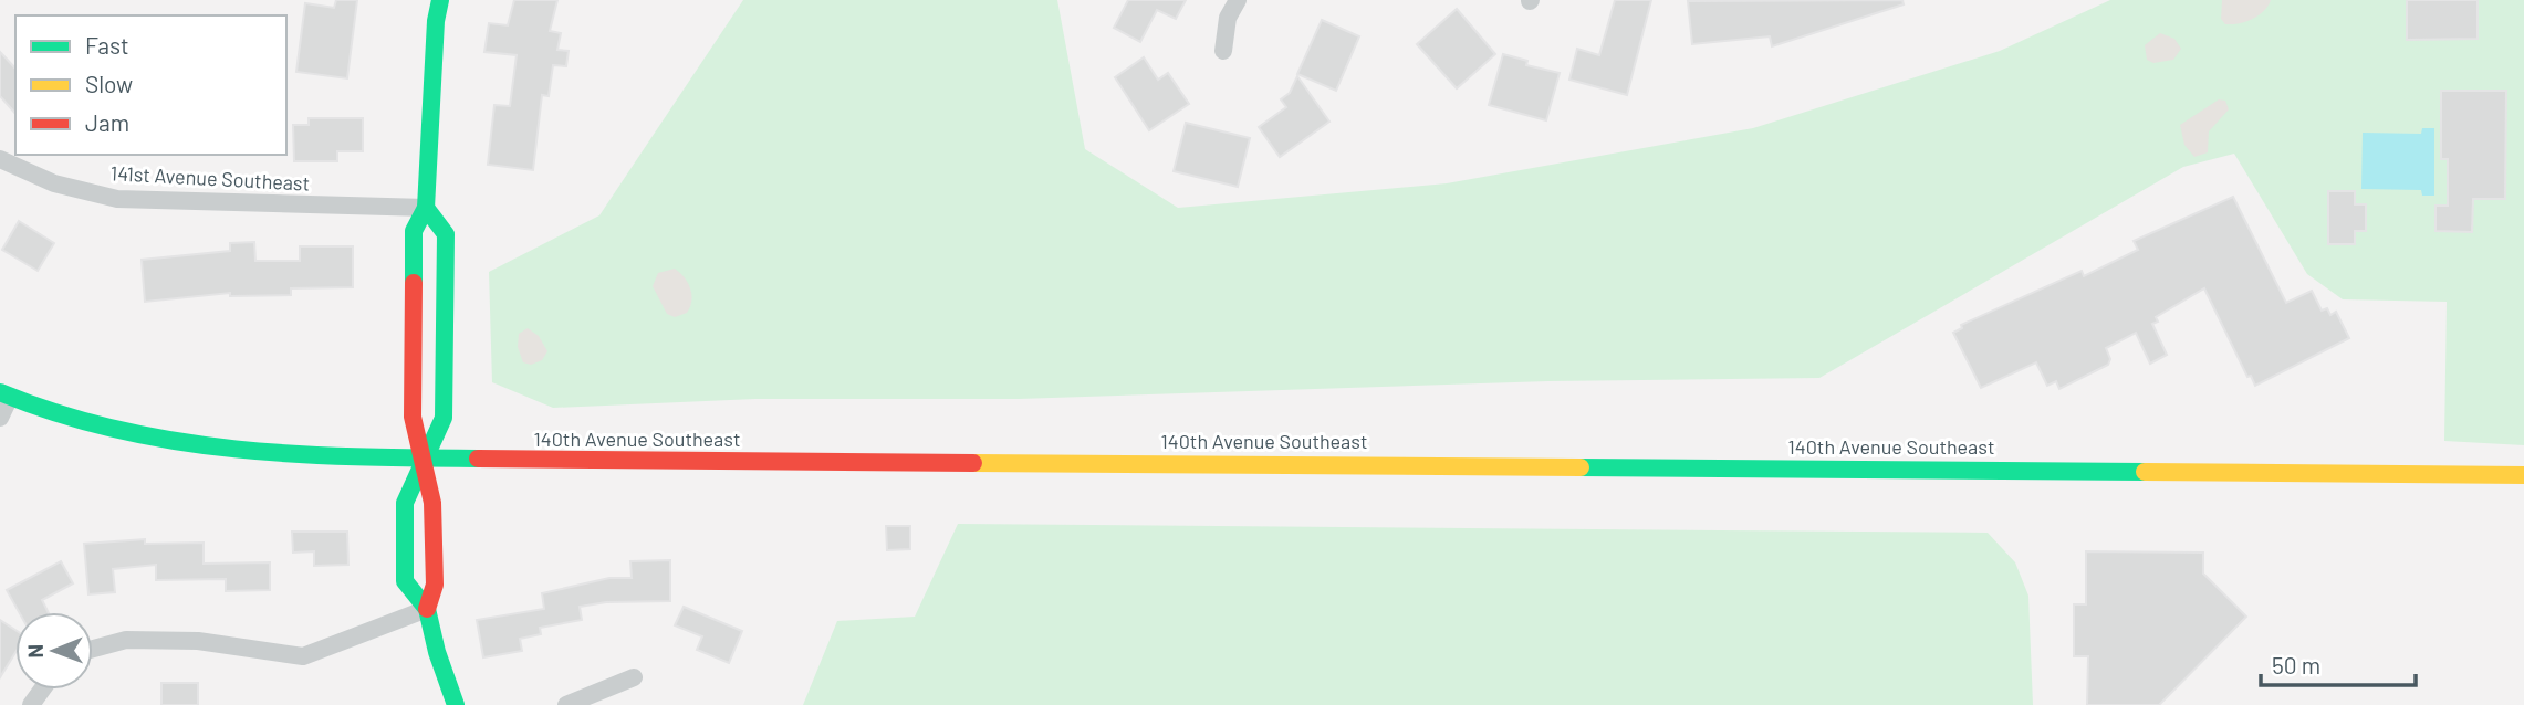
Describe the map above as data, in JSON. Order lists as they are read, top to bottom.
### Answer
{
  "streets": {
    "main road": ["140th Avenue Southeast"],
    "street": ["141st Avenue Southeast"]
  },
  "legend": ["Fast", "Slow", "Jam"],
  "scale_bar": "50 m",
  "north": "left"
}
